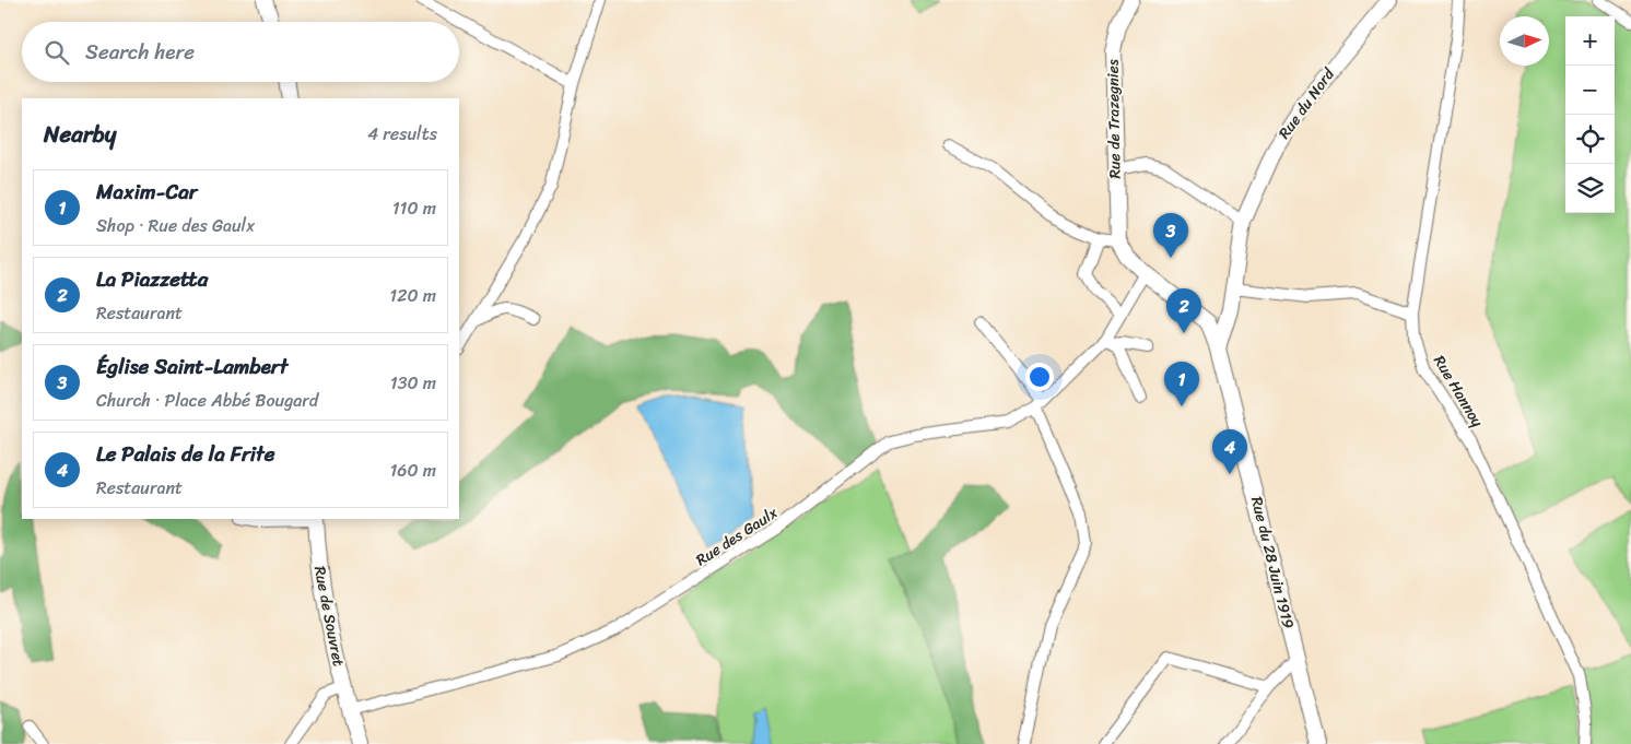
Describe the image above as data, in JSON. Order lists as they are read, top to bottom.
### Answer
{
  "streets": {
    "main road": [
      "Rue du Nord",
      "Rue de Trazegnies",
      "Rue du 28 Juin 1919",
      "Rue de Souvret"
    ],
    "street": ["Rue Hannoy", "Rue des Gaulx"]
  },
  "crossings": [
    ["Rue du Nord", "Rue du 28 Juin 1919"],
    ["Rue de Trazegnies", "Rue du 28 Juin 1919"],
    ["Rue des Gaulx", "Rue du 28 Juin 1919"],
    ["Rue des Gaulx", "Rue de Souvret"]
  ],
  "north": "right",
  "page": {
    "map_buttons": ["+", "−"],
    "search": "Search here",
    "heading": ["Nearby", "4 results"],
    "list": [
      {
        "mark": "1",
        "name": "Maxim-Car",
        "note": "Shop · Rue des Gaulx",
        "value": "110 m"
      },
      {
        "mark": "2",
        "name": "La Piazzetta",
        "note": "Restaurant",
        "value": "120 m"
      },
      {
        "mark": "3",
        "name": "Église Saint-Lambert",
        "note": "Church · Place Abbé Bougard",
        "value": "130 m"
      },
      {
        "mark": "4",
        "name": "Le Palais de la Frite",
        "note": "Restaurant",
        "value": "160 m"
      }
    ],
    "pins": [
      "3",
      "2",
      "1",
      "4"
    ]
  }
}
